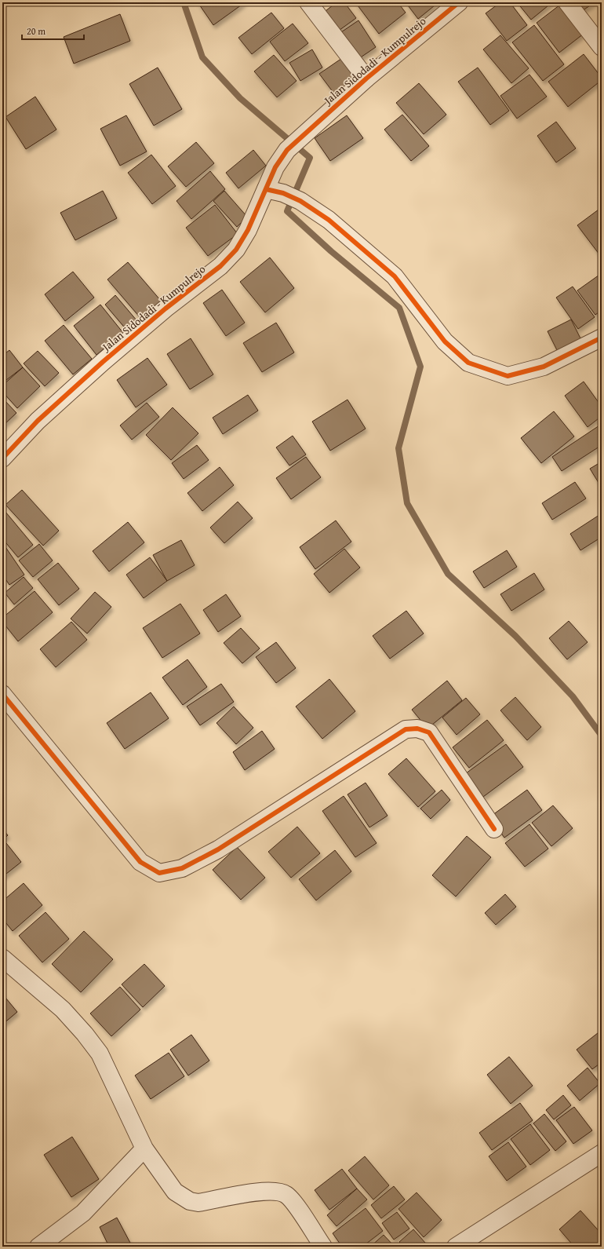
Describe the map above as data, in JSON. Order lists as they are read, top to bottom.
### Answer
{
  "streets": {
    "street": ["Jalan Sidodadi - Kumpulrejo"]
  },
  "scale_bar": "20 m"
}
